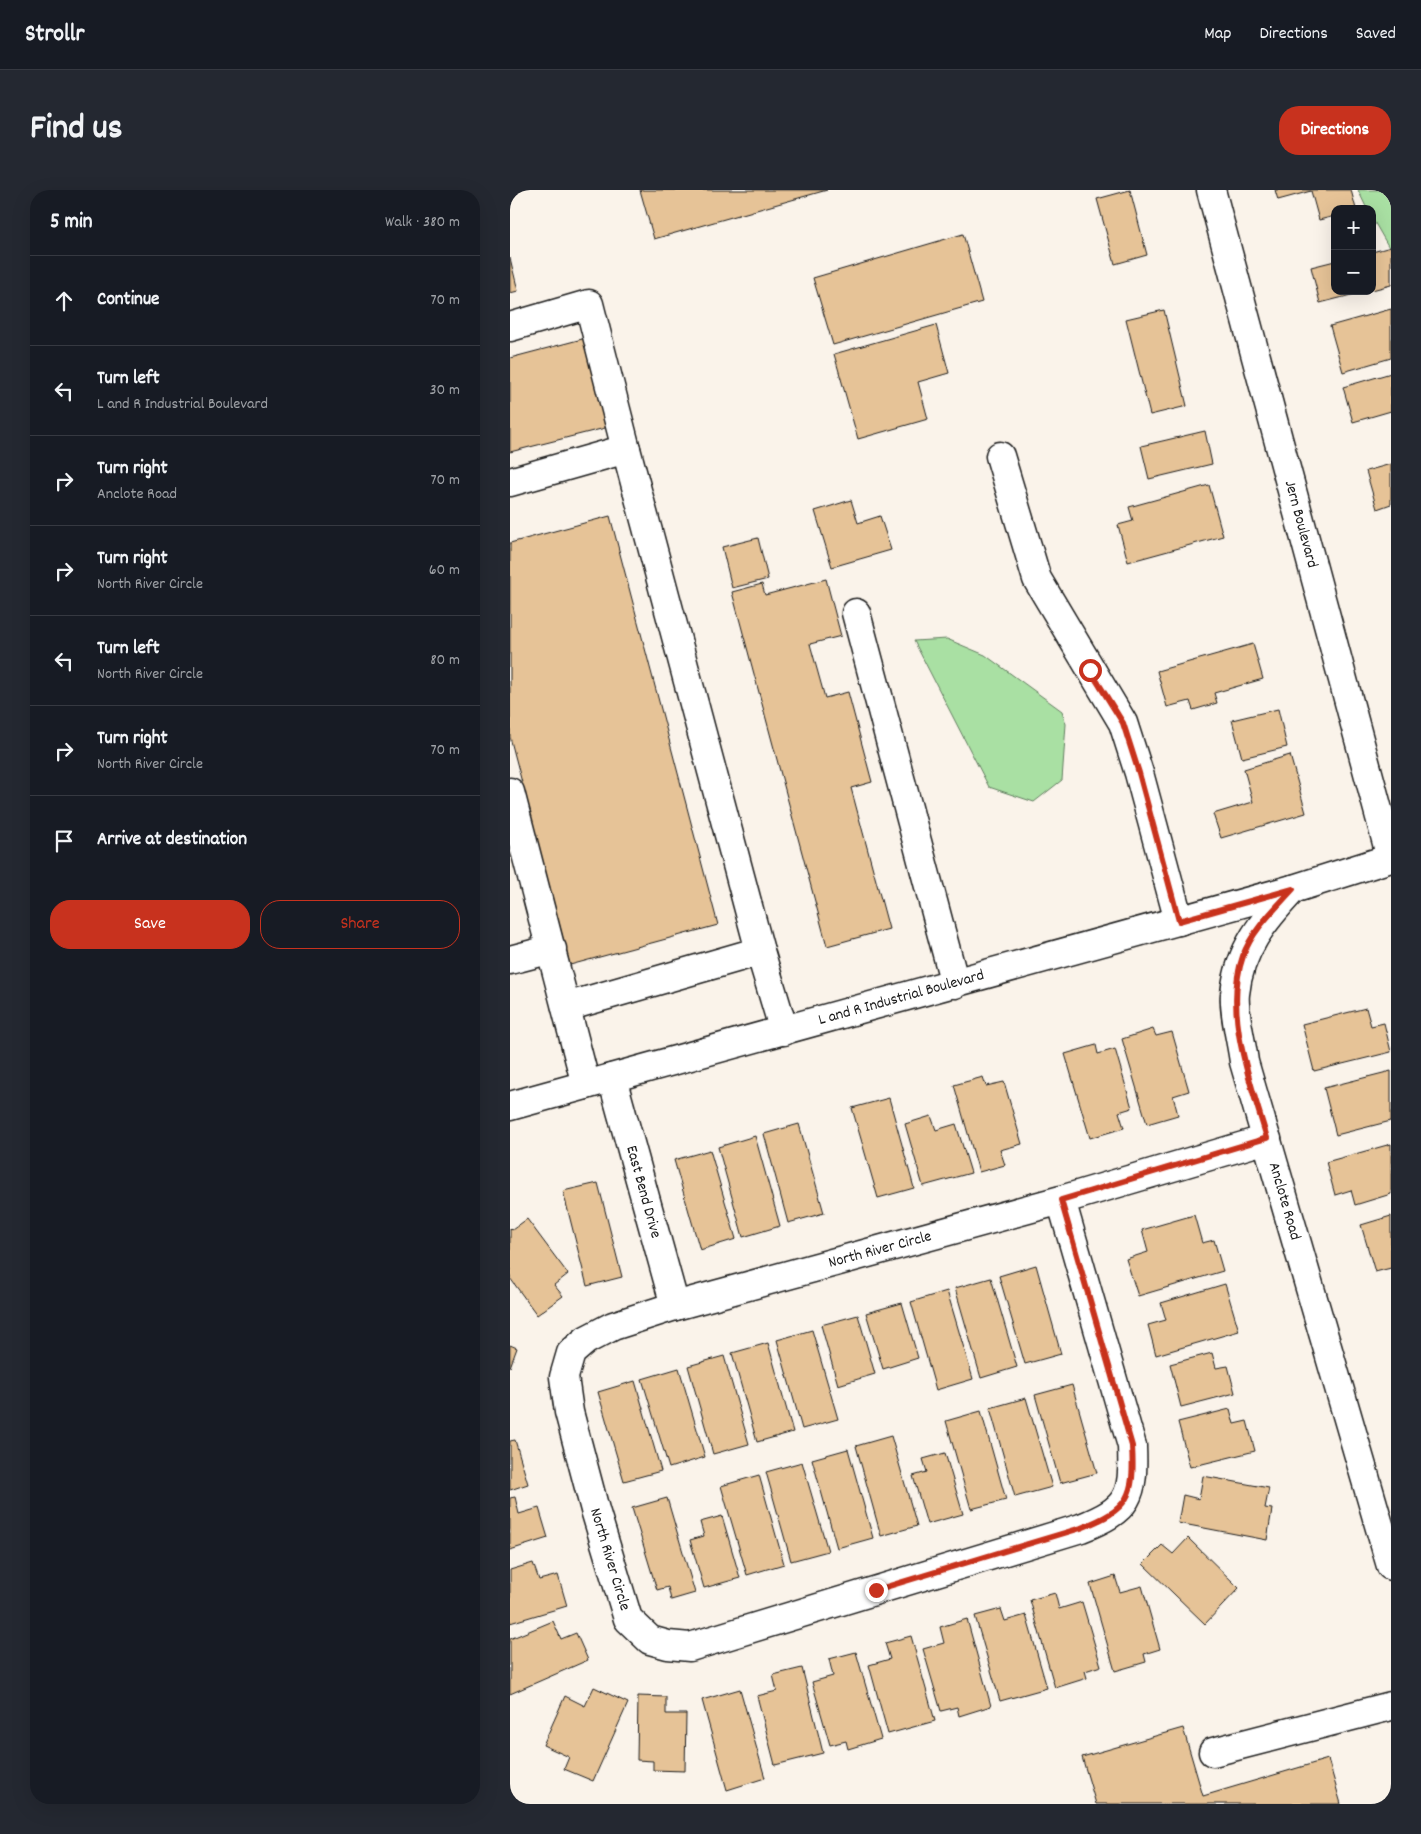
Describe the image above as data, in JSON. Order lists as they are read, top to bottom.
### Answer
{
  "streets": {
    "street": [
      "Jern Boulevard",
      "L and R Industrial Boulevard",
      "East Bend Drive",
      "Anclote Road",
      "North River Circle"
    ]
  },
  "crossings": [
    ["L and R Industrial Boulevard", "East Bend Drive"],
    ["L and R Industrial Boulevard", "Anclote Road"],
    ["East Bend Drive", "North River Circle"],
    ["Anclote Road", "North River Circle"]
  ],
  "page": {
    "header": "Strollr",
    "nav": ["Map", "Directions", "Saved"],
    "title": "Find us",
    "buttons": [
      "Directions",
      ["Save", "Share"]
    ],
    "heading": ["5 min", "Walk · 380 m"],
    "map_buttons": ["+", "−"],
    "list": [
      ["Continue", "70 m"],
      ["Turn left", "L and R Industrial Boulevard", "30 m"],
      ["Turn right", "Anclote Road", "70 m"],
      ["Turn right", "North River Circle", "60 m"],
      ["Turn left", "North River Circle", "80 m"],
      ["Turn right", "North River Circle", "70 m"],
      "Arrive at destination"
    ]
  }
}
